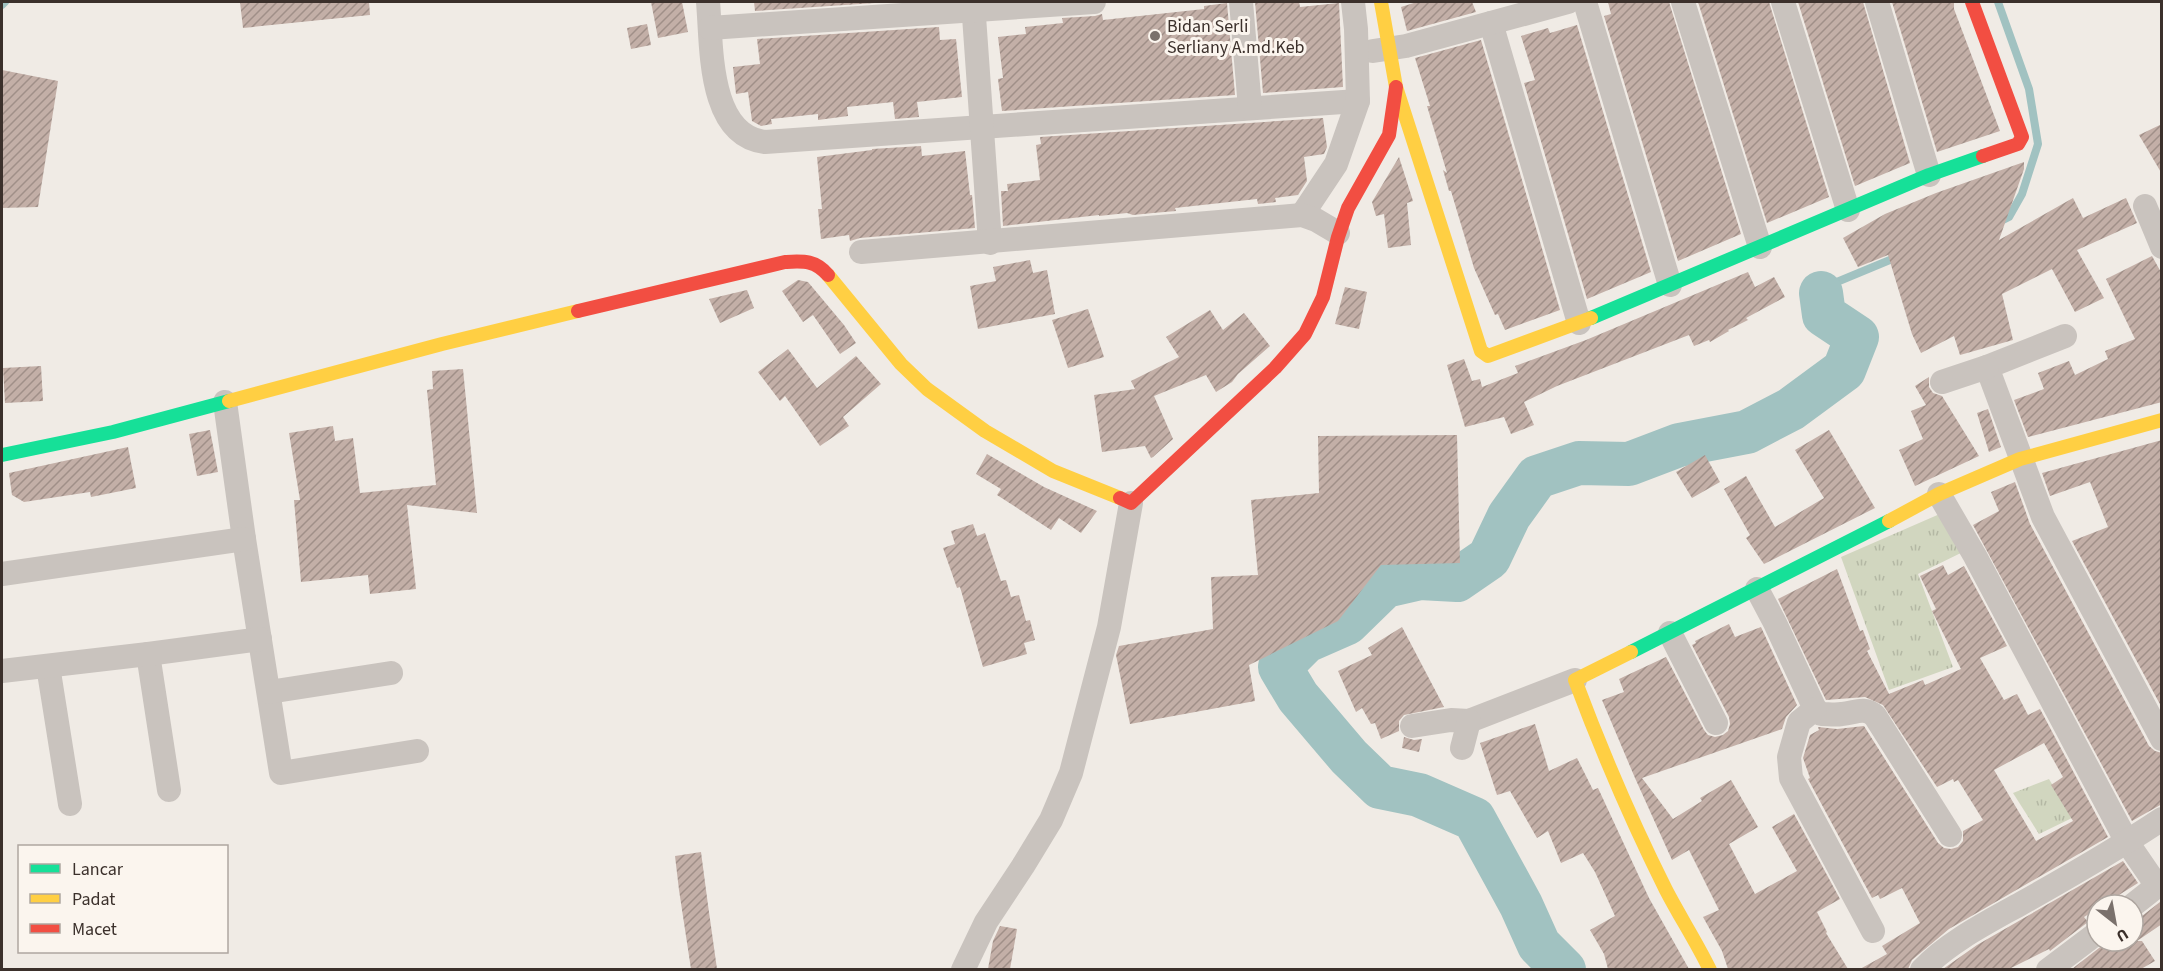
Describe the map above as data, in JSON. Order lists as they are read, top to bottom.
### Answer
{
  "places": ["Bidan Serli Serliany A.md.Keb"],
  "legend": ["Lancar", "Padat", "Macet"],
  "north": "bottom right"
}
